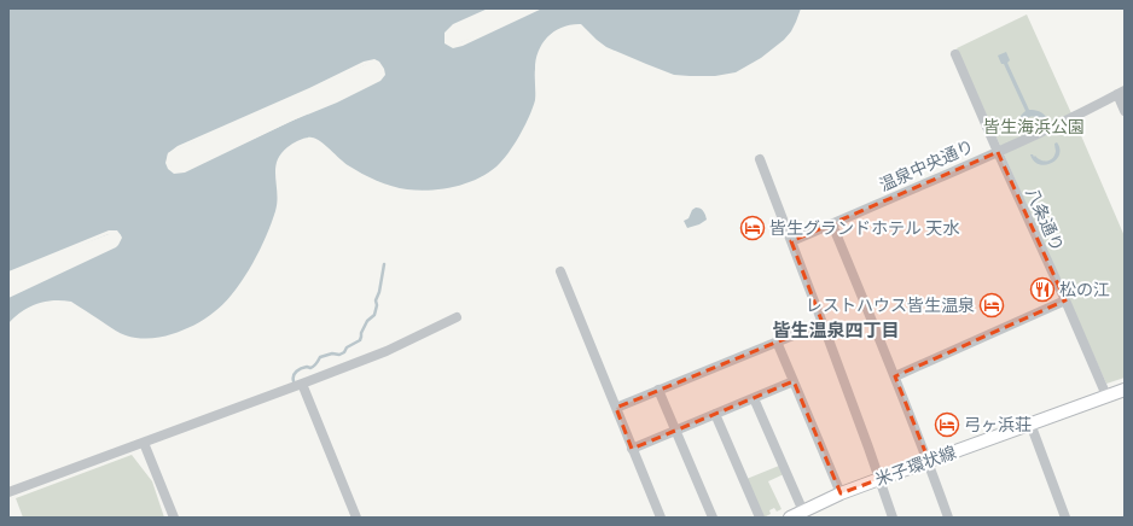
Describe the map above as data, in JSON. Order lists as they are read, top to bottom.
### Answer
{
  "streets": {
    "main road": ["米子環状線"],
    "street": ["温泉中央通り", "八条通り"]
  },
  "crossings": [
    ["温泉中央通り", "八条通り"],
    ["八条通り", "米子環状線"]
  ],
  "districts": ["皆生温泉四丁目"],
  "parks": ["皆生海浜公園"],
  "places": {
    "hotel": ["皆生グランドホテル 天水", "レストハウス皆生温泉", "弓ヶ浜荘"],
    "restaurant": ["松の江"]
  }
}
